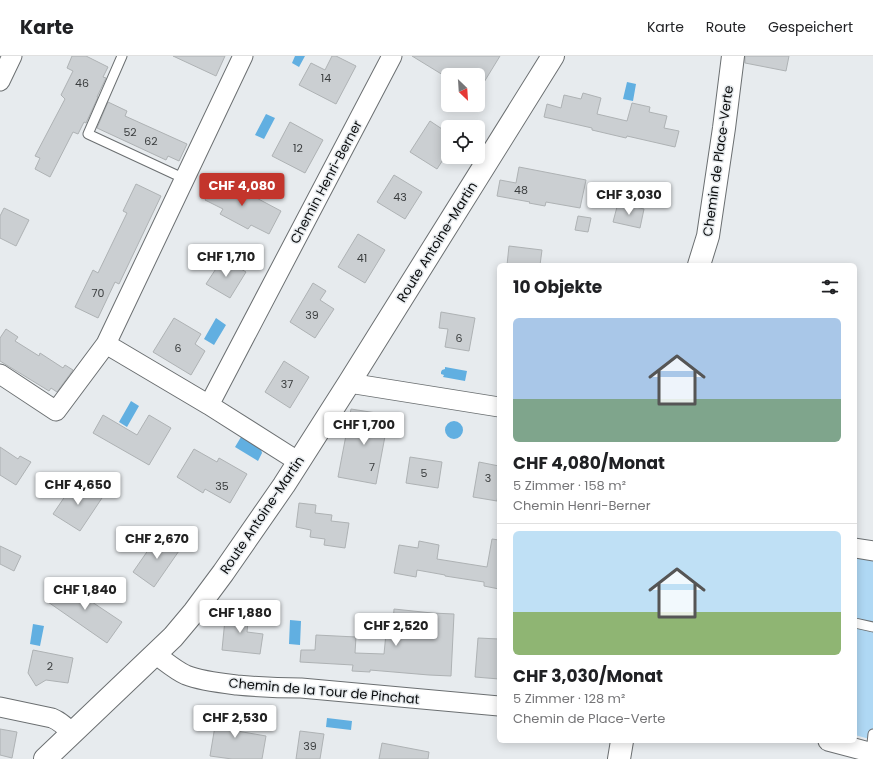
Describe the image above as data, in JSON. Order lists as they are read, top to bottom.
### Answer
{
  "streets": {
    "street": [
      "Chemin de Place-Verte",
      "Chemin Henri-Berner",
      "Route Antoine-Martin",
      "Chemin de la Tour de Pinchat"
    ]
  },
  "crossings": [
    ["Route Antoine-Martin", "Chemin de la Tour de Pinchat"]
  ],
  "house_numbers": [
    "14",
    "46",
    "52",
    "62",
    "12",
    "48",
    "43",
    "41",
    "70",
    "39",
    "6",
    "6",
    "37",
    "7",
    "5",
    "3",
    "35",
    "2",
    "39"
  ],
  "north": "bottom right",
  "page": {
    "header": "Karte",
    "nav": ["Karte", "Route", "Gespeichert"],
    "price": [
      "CHF 4,080",
      "CHF 3,030",
      "CHF 1,710",
      "CHF 1,700",
      "CHF 4,650",
      "CHF 2,670",
      "CHF 1,840",
      "CHF 1,880",
      "CHF 2,520",
      "CHF 2,530"
    ],
    "heading": "10 Objekte",
    "list": [
      {
        "name": "CHF 4,080/Monat",
        "note": "5 Zimmer · 158 m² · Chemin Henri-Berner"
      },
      {
        "name": "CHF 3,030/Monat",
        "note": "5 Zimmer · 128 m² · Chemin de Place-Verte"
      }
    ]
  }
}
